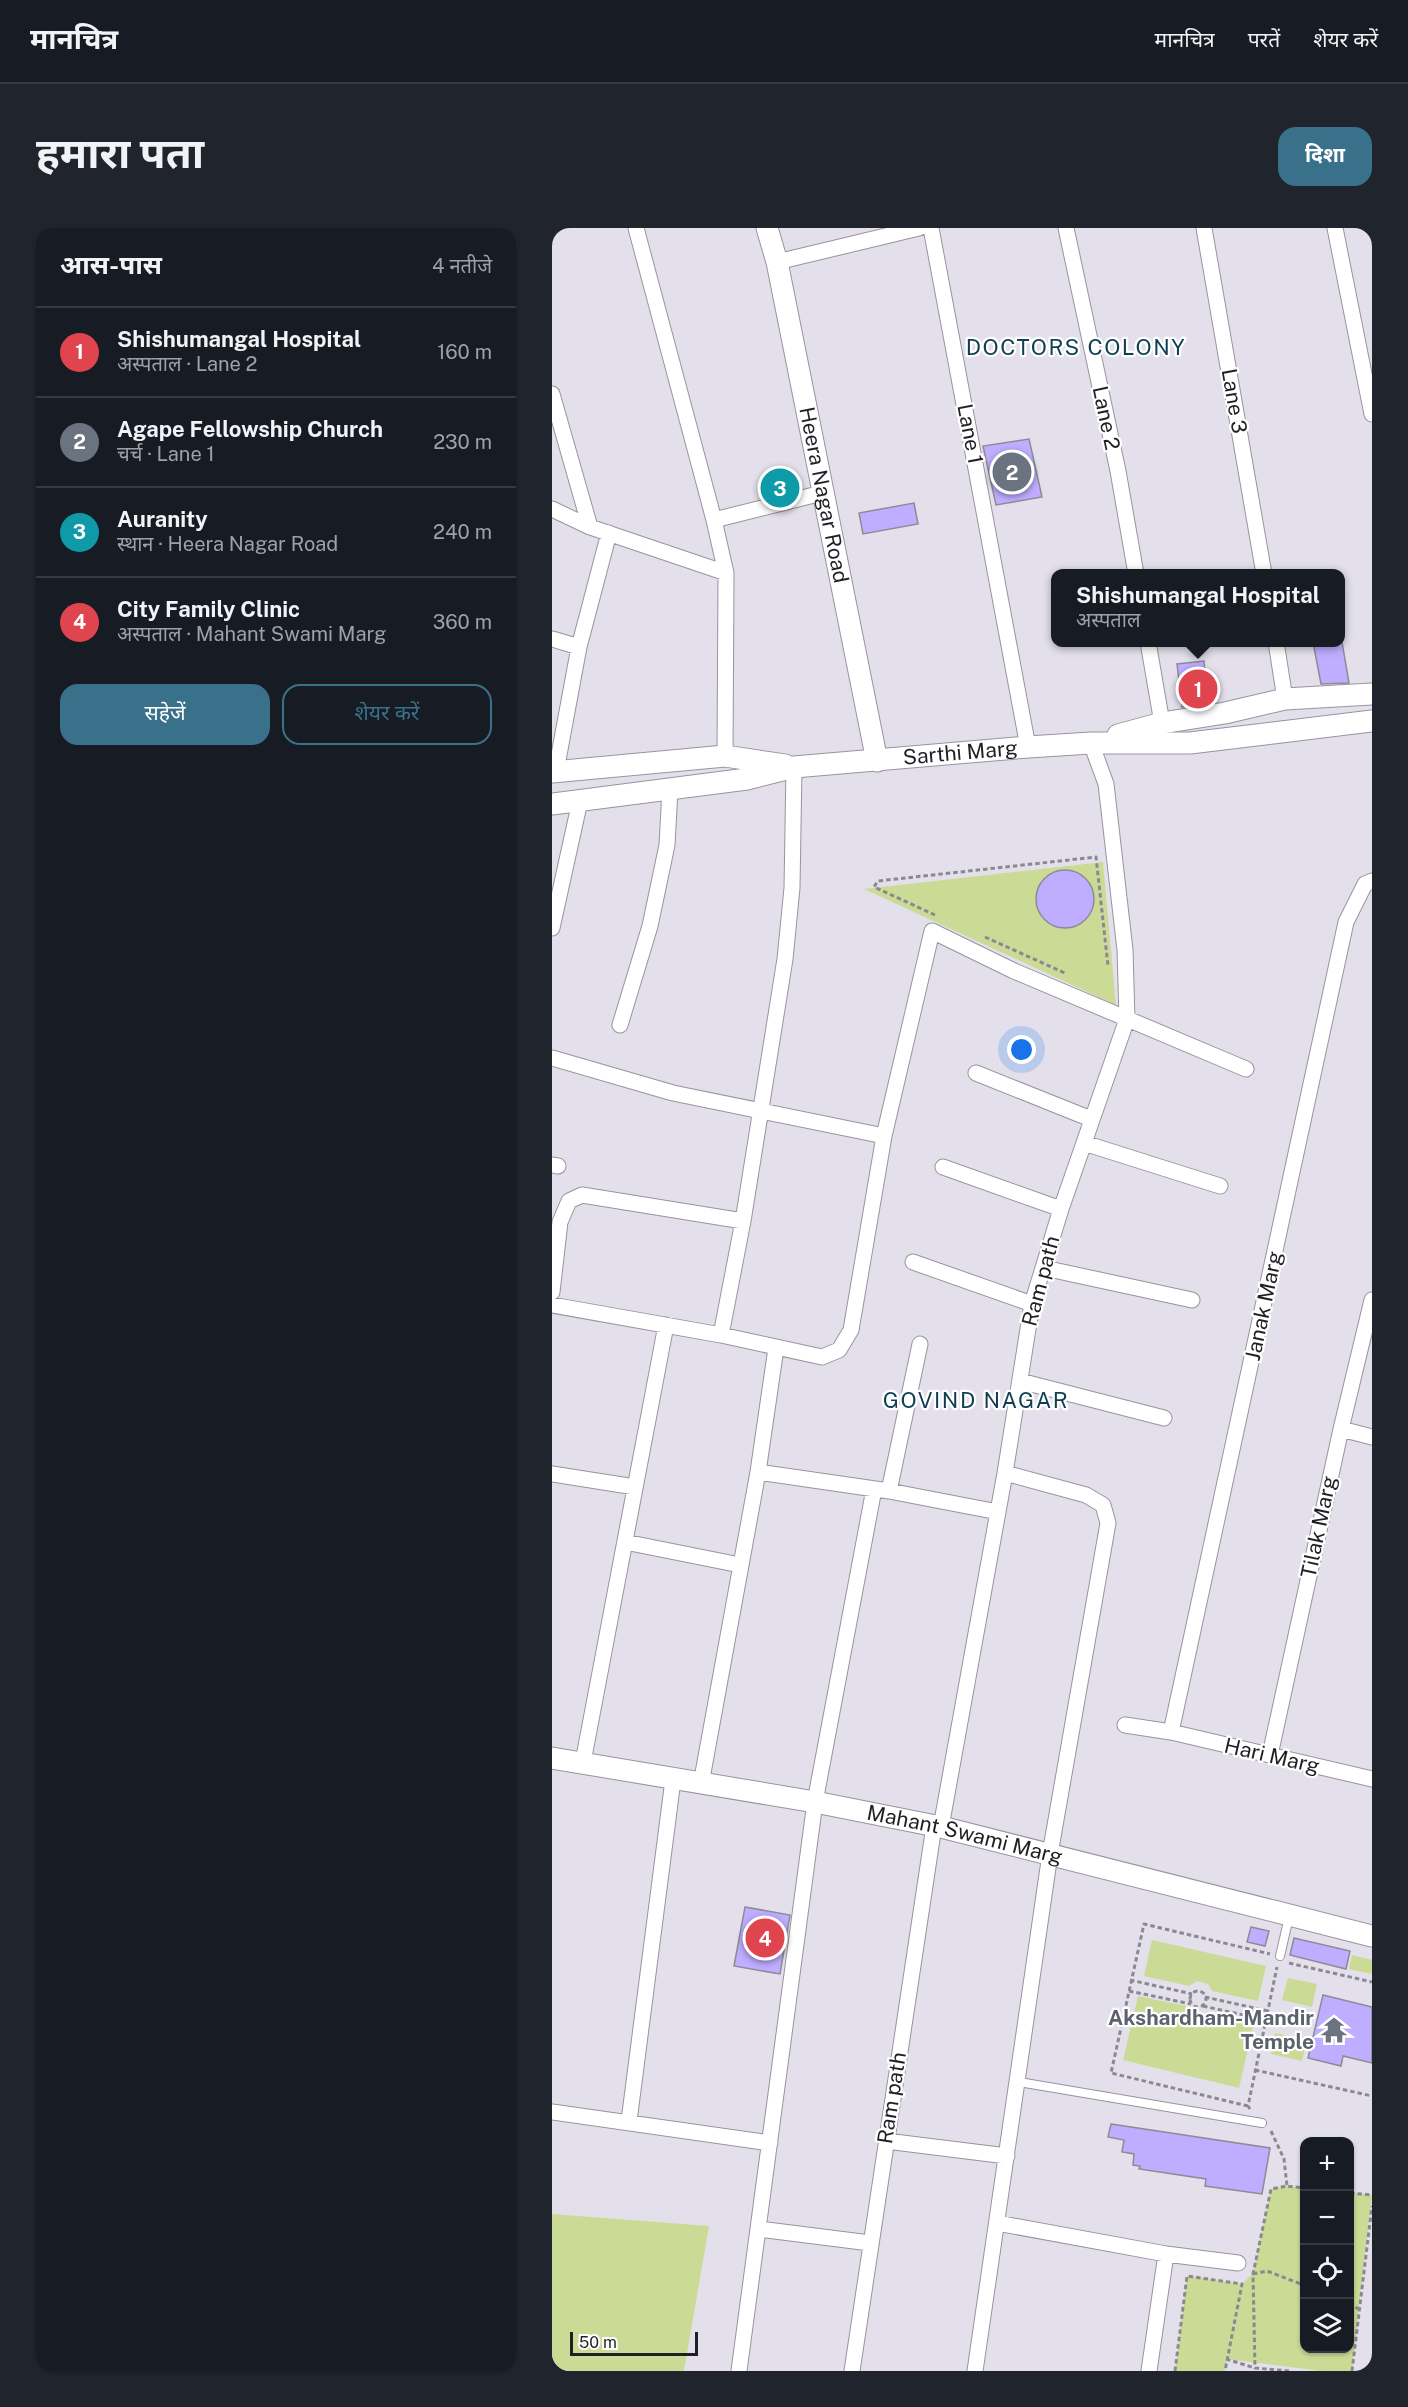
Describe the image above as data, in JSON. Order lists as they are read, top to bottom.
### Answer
{
  "streets": {
    "street": [
      "Lane 3",
      "Lane 2",
      "Lane 1",
      "Heera Nagar Road",
      "Sarthi Marg",
      "Ram path",
      "Janak Marg",
      "Tilak Marg",
      "Hari Marg",
      "Mahant Swami Marg"
    ]
  },
  "crossings": [
    ["Lane 1", "Sarthi Marg"],
    ["Heera Nagar Road", "Sarthi Marg"],
    ["Sarthi Marg", "Ram path"],
    ["Ram path", "Mahant Swami Marg"],
    ["Janak Marg", "Hari Marg"],
    ["Tilak Marg", "Hari Marg"]
  ],
  "districts": ["DOCTORS COLONY", "GOVIND NAGAR"],
  "places": {
    "temple": ["Akshardham-Mandir Temple"]
  },
  "scale_bar": "50 m",
  "page": {
    "header": "मानचित्र",
    "nav": ["मानचित्र", "परतें", "शेयर करें"],
    "buttons": [
      "दिशा",
      ["सहेजें", "शेयर करें"]
    ],
    "title": "हमारा पता",
    "heading": ["आस-पास", "4 नतीजे"],
    "list": [
      {
        "mark": "1",
        "name": "Shishumangal Hospital",
        "note": "अस्पताल · Lane 2",
        "value": "160 m"
      },
      {
        "mark": "2",
        "name": "Agape Fellowship Church",
        "note": "चर्च · Lane 1",
        "value": "230 m"
      },
      {
        "mark": "3",
        "name": "Auranity",
        "note": "स्थान · Heera Nagar Road",
        "value": "240 m"
      },
      {
        "mark": "4",
        "name": "City Family Clinic",
        "note": "अस्पताल · Mahant Swami Marg",
        "value": "360 m"
      }
    ],
    "pins": [
      "2",
      "3",
      "1",
      "4"
    ],
    "popup": ["Shishumangal Hospital", "अस्पताल"],
    "map_buttons": ["+", "−"],
    "scale": "50 m"
  }
}
